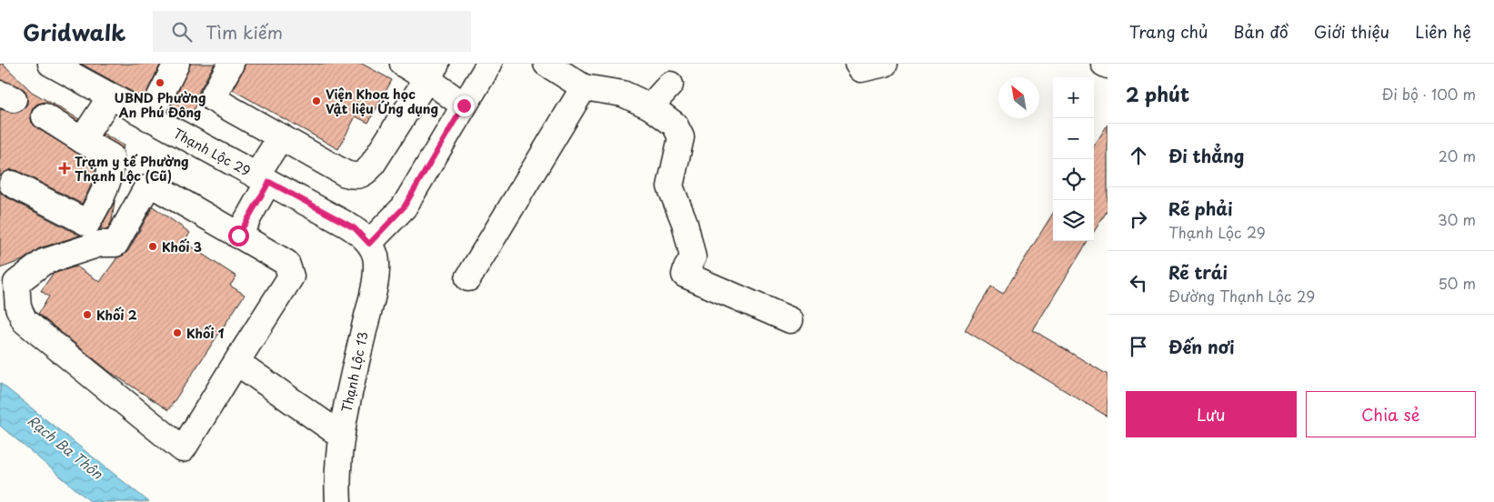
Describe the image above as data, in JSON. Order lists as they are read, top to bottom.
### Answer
{
  "streets": {
    "street": ["Thạnh Lộc 29", "Thạnh Lộc 13"]
  },
  "crossings": [
    ["Thạnh Lộc 29", "Thạnh Lộc 13"]
  ],
  "water": ["Rạch Ba Thôn"],
  "places": {
    "other": [
      "UBND Phường An Phú Đông",
      "Viện Khoa học Vật liệu Ứng dụng",
      "Khối 3",
      "Khối 2",
      "Khối 1"
    ],
    "health": ["Trạm y tế Phường Thạnh Lộc (Cũ)"]
  },
  "north": "top left",
  "page": {
    "header": "Gridwalk",
    "search": "Tìm kiếm",
    "nav": [
      "Trang chủ",
      "Bản đồ",
      "Giới thiệu",
      "Liên hệ"
    ],
    "heading": ["2 phút", "Đi bộ · 100 m"],
    "map_buttons": ["+", "−"],
    "list": [
      ["Đi thẳng", "20 m"],
      ["Rẽ phải", "Thạnh Lộc 29", "30 m"],
      ["Rẽ trái", "Đường Thạnh Lộc 29", "50 m"],
      "Đến nơi"
    ],
    "buttons": ["Lưu", "Chia sẻ"]
  }
}
